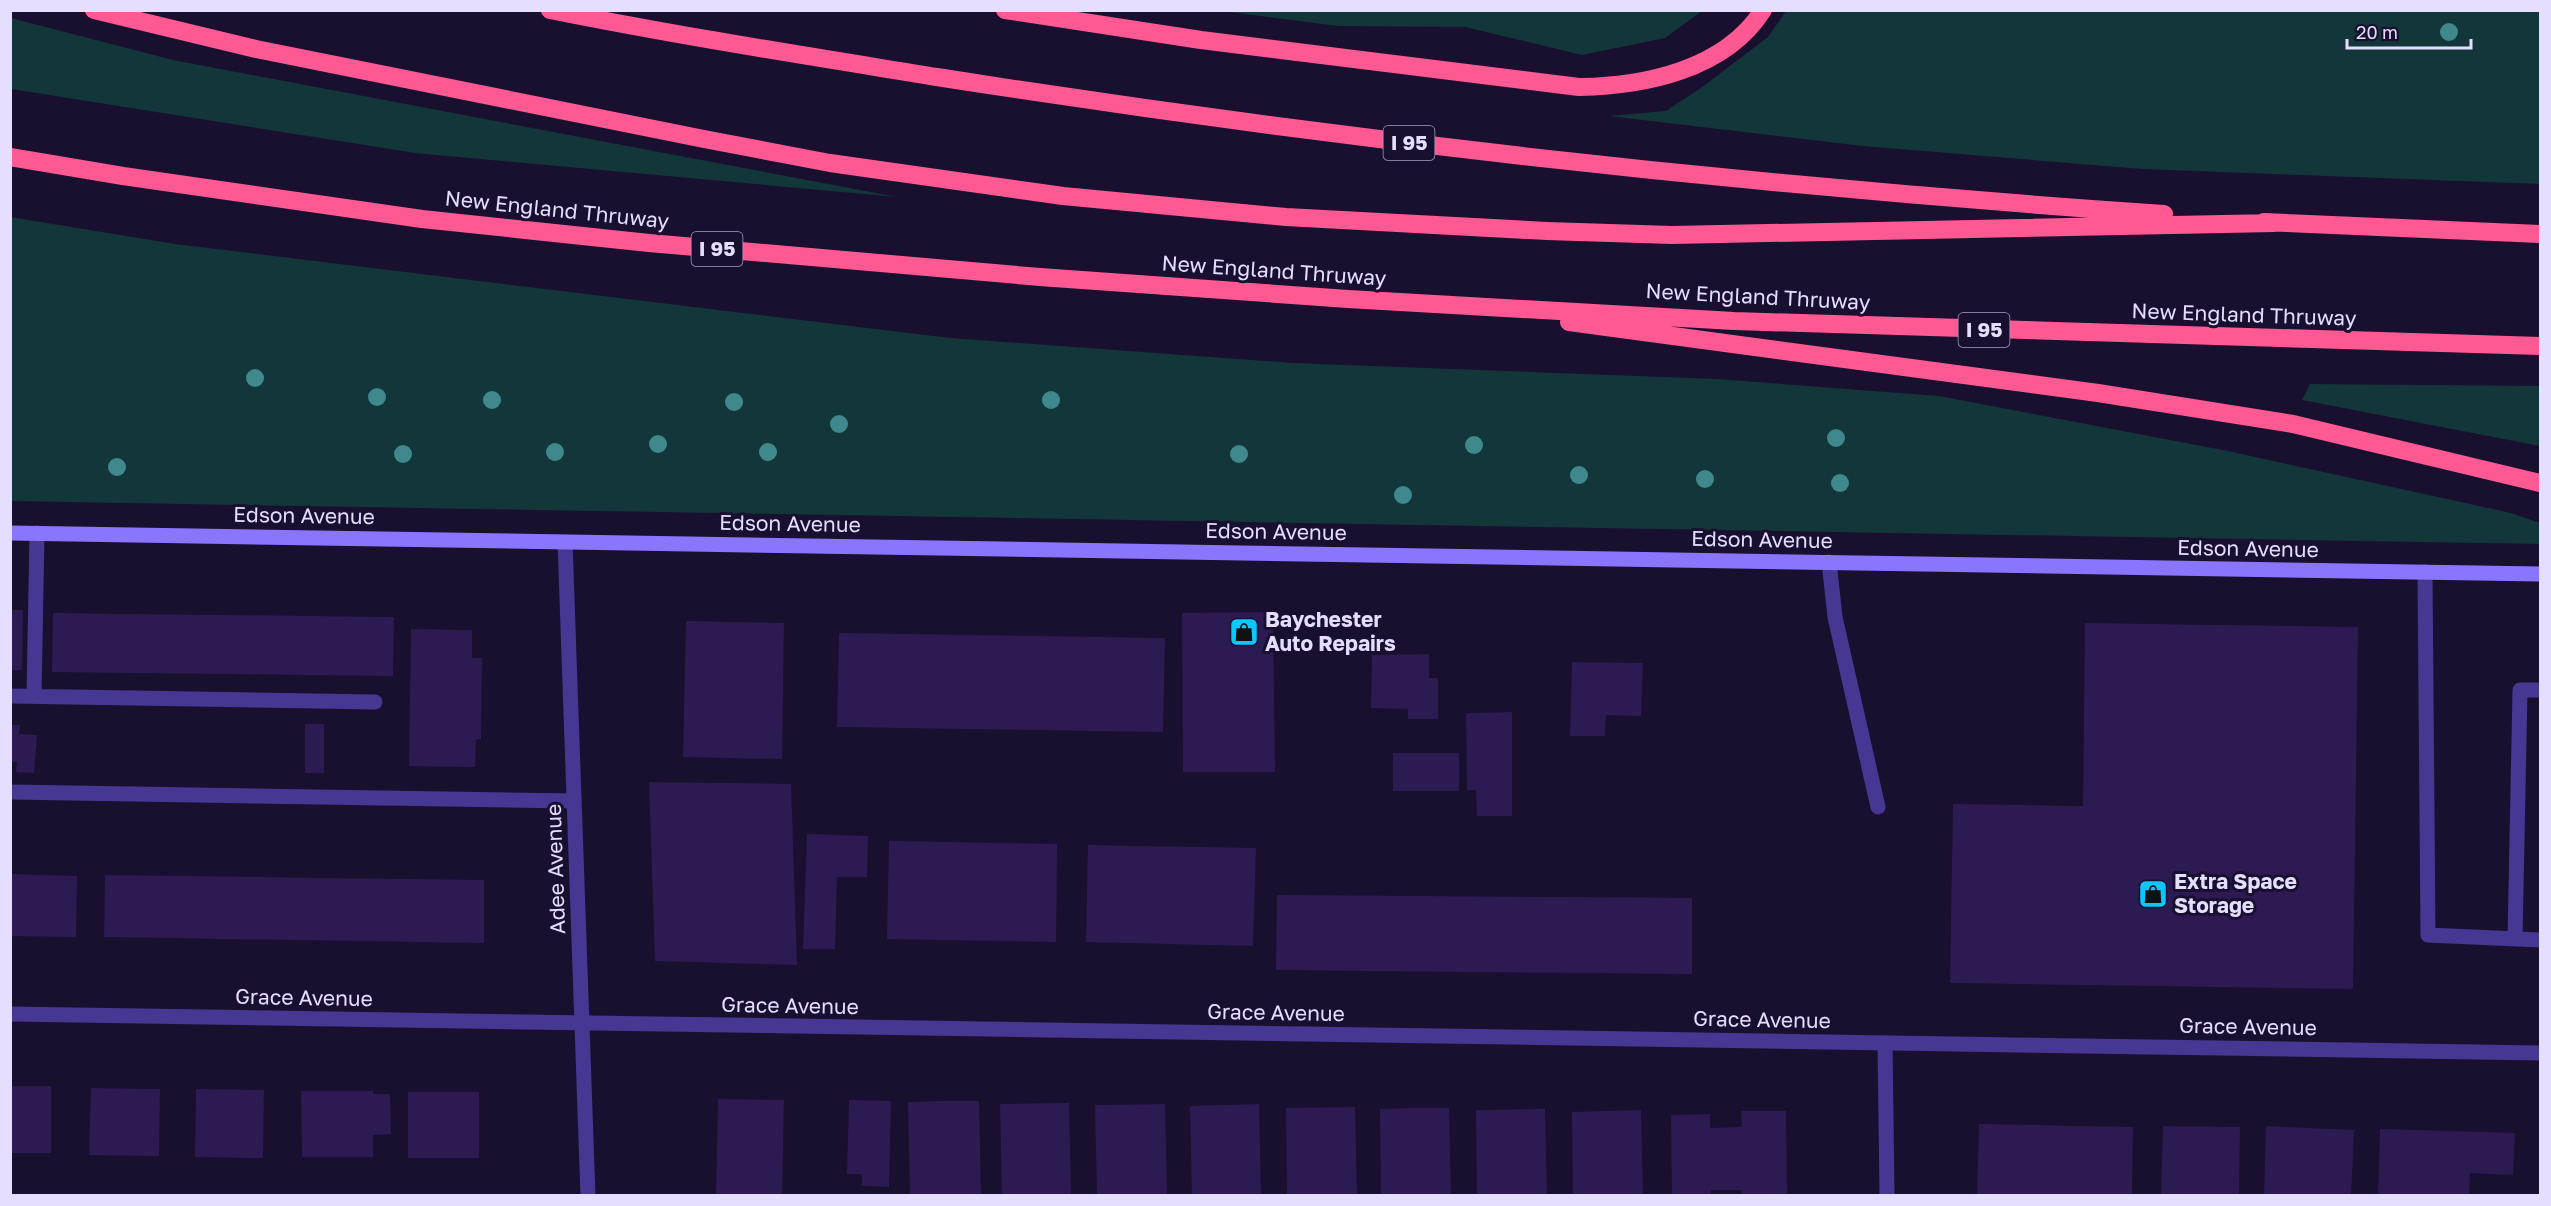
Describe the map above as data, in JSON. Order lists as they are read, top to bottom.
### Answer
{
  "streets": {
    "highway": ["I 95", "New England Thruway"],
    "main road": ["Edson Avenue"],
    "street": ["Adee Avenue", "Grace Avenue"]
  },
  "crossings": [
    ["Edson Avenue", "Adee Avenue"],
    ["Adee Avenue", "Grace Avenue"]
  ],
  "places": {
    "shop": ["Baychester Auto Repairs", "Extra Space Storage"]
  },
  "scale_bar": "20 m"
}
